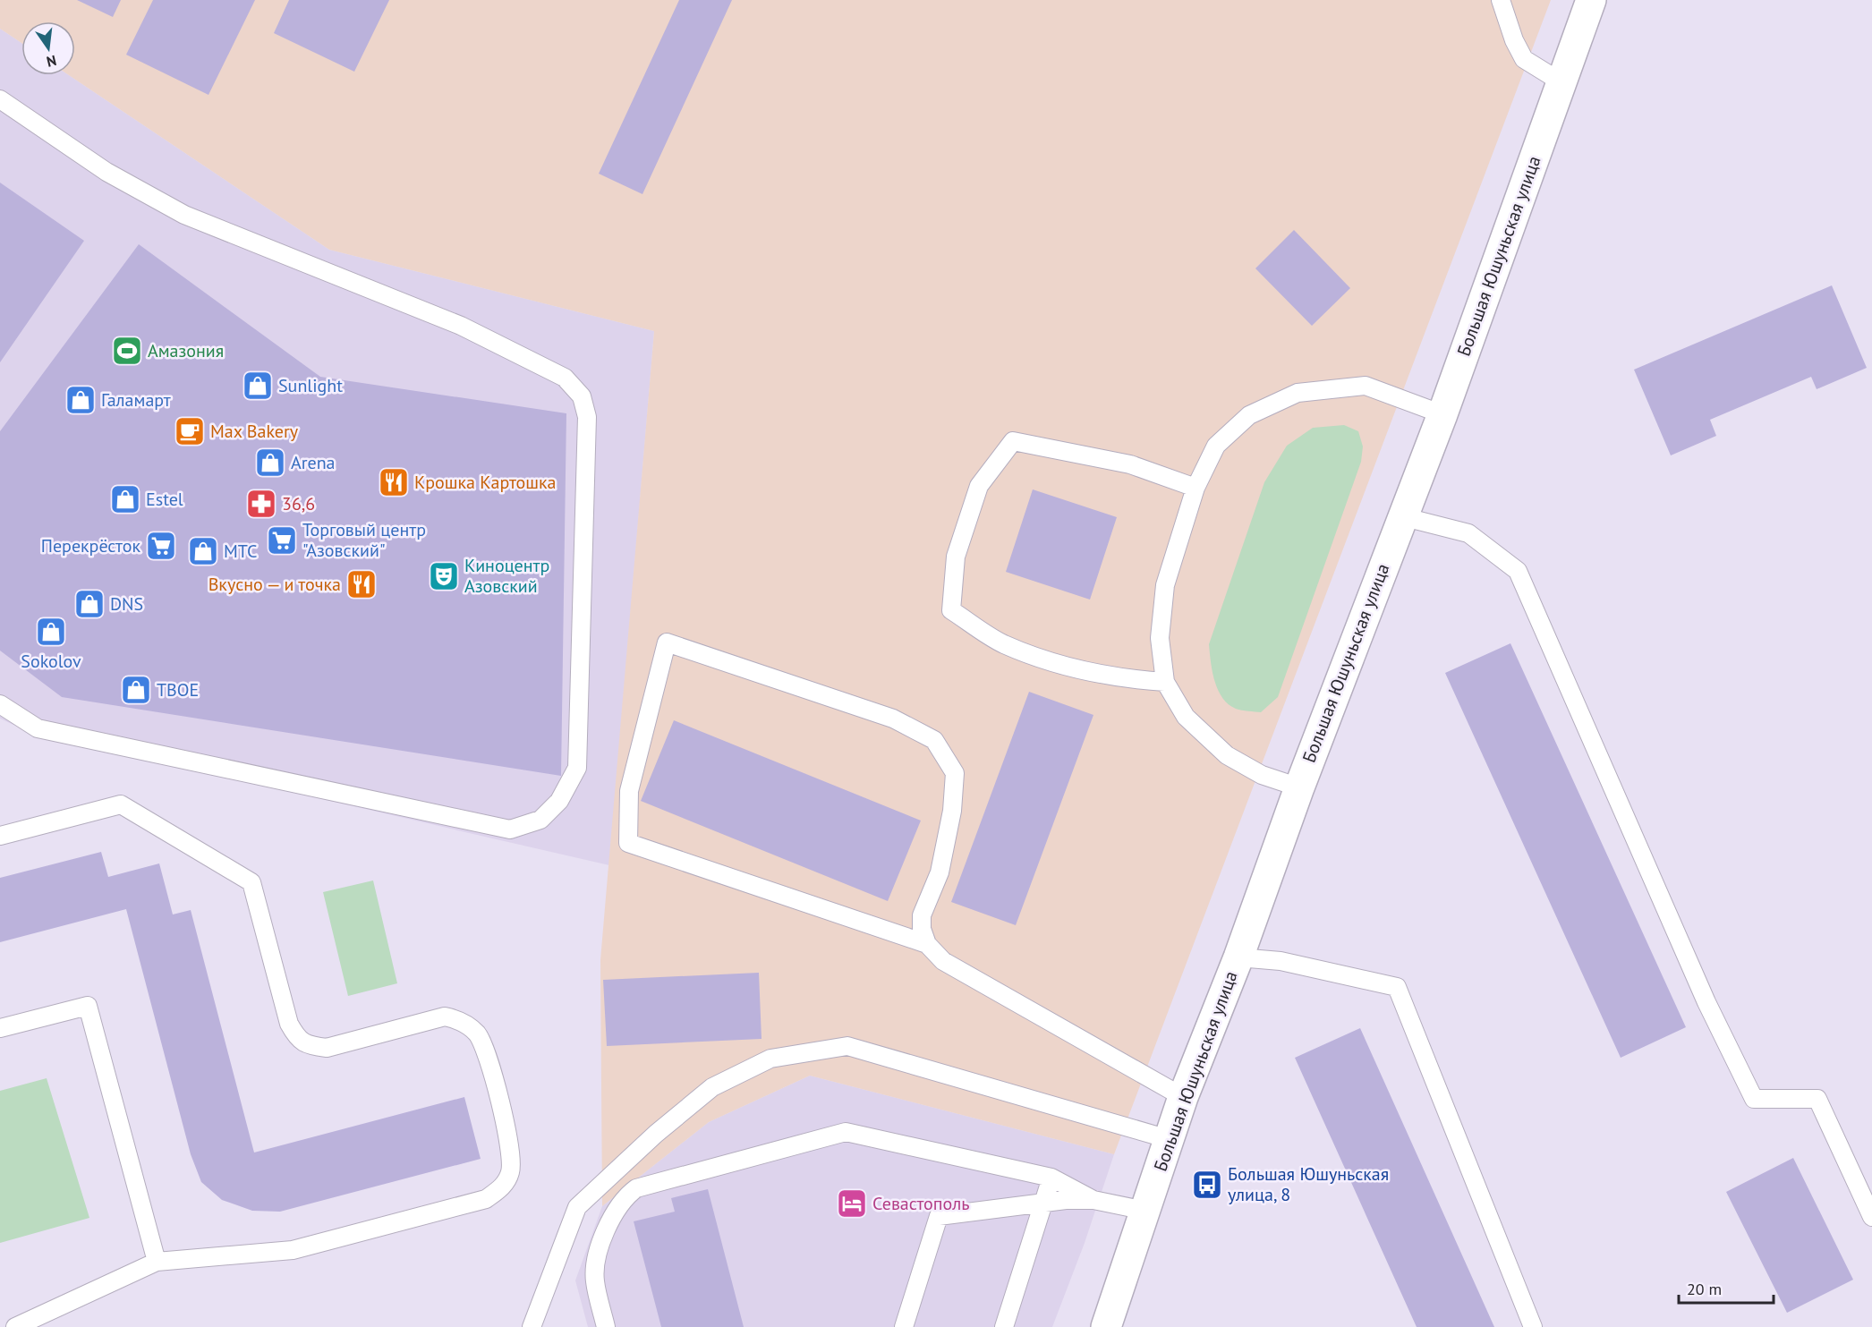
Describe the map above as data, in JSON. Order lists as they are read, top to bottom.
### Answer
{
  "streets": {
    "street": ["Большая Юшуньская улица"]
  },
  "places": {
    "sports": ["Амазония"],
    "shop": [
      "Sunlight",
      "Галамарт",
      "Arena",
      "Estel",
      "МТС",
      "DNS",
      "Sokolov",
      "ТВОЕ"
    ],
    "cafe": ["Max Bakery"],
    "restaurant": ["Крошка Картошка", "Вкусно — и точка"],
    "pharmacy": ["36,6"],
    "supermarket": ["Торговый центр \"Азовский\"", "Перекрёсток"],
    "theatre": ["Киноцентр Азовский"],
    "bus stop": ["Большая Юшуньская улица, 8"],
    "hotel": ["Севастополь"]
  },
  "scale_bar": "20 m",
  "north": "bottom"
}
